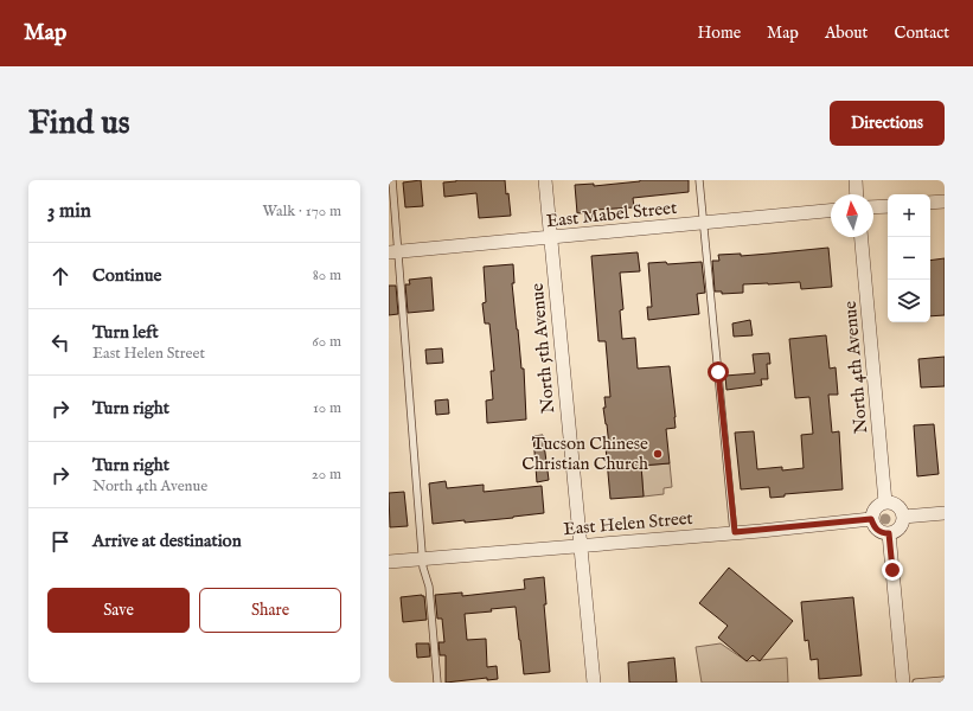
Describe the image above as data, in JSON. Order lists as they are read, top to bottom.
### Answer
{
  "streets": {
    "street": [
      "East Mabel Street",
      "North 5th Avenue",
      "North 4th Avenue",
      "East Helen Street"
    ]
  },
  "crossings": [
    ["East Mabel Street", "North 5th Avenue"],
    ["North 5th Avenue", "East Helen Street"],
    ["North 4th Avenue", "East Helen Street"]
  ],
  "places": ["Tucson Chinese Christian Church"],
  "north": "top",
  "page": {
    "header": "Map",
    "nav": [
      "Home",
      "Map",
      "About",
      "Contact"
    ],
    "buttons": [
      "Directions",
      ["Save", "Share"]
    ],
    "title": "Find us",
    "heading": ["3 min", "Walk · 170 m"],
    "map_buttons": ["+", "−"],
    "list": [
      ["Continue", "80 m"],
      ["Turn left", "East Helen Street", "60 m"],
      ["Turn right", "10 m"],
      ["Turn right", "North 4th Avenue", "20 m"],
      "Arrive at destination"
    ]
  }
}
